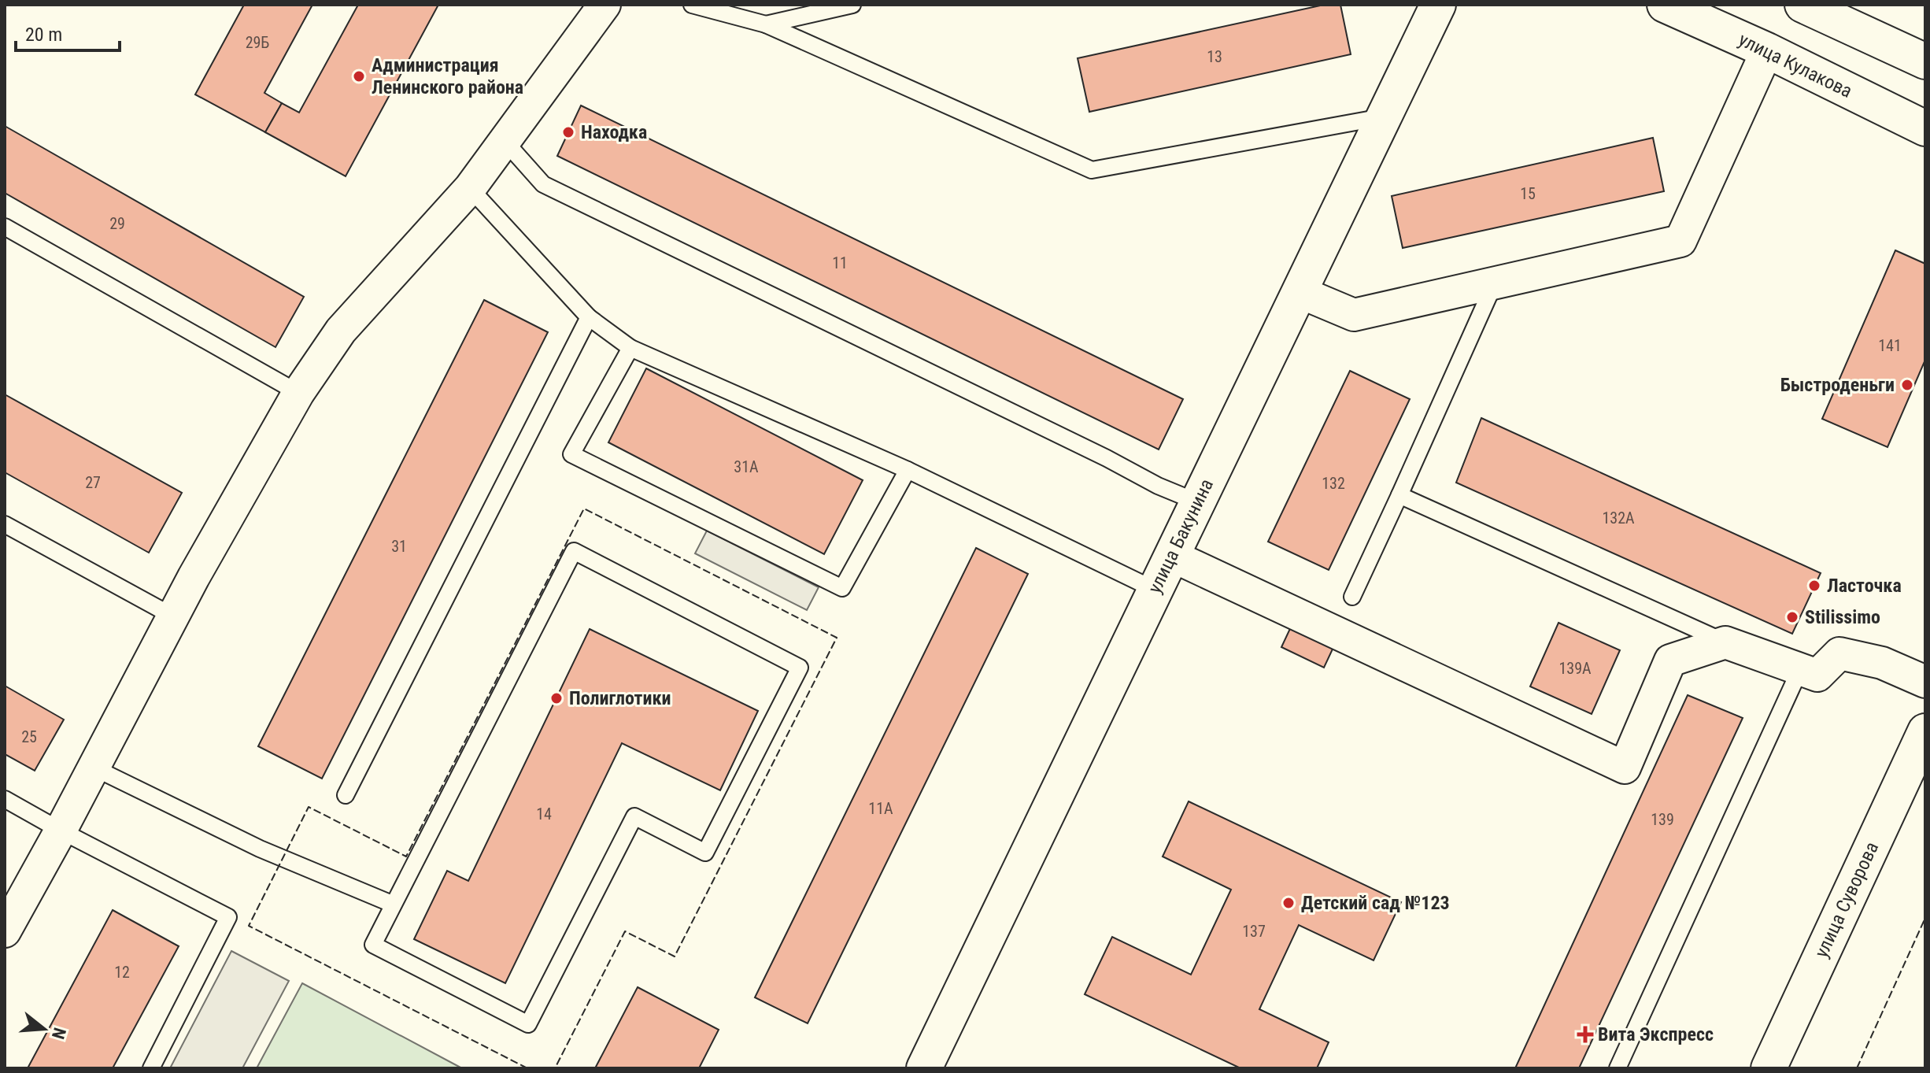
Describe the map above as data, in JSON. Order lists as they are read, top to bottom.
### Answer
{
  "streets": {
    "street": ["улица Кулакова", "улица Бакунина", "улица Суворова"]
  },
  "places": {
    "other": [
      "Администрация Ленинского района",
      "Находка",
      "Быстроденьги",
      "Ласточка",
      "Stilissimo",
      "Полиглотики",
      "Детский сад №123"
    ],
    "health": ["Вита Экспресс"]
  },
  "house_numbers": [
    "29Б",
    "13",
    "15",
    "29",
    "11",
    "141",
    "31А",
    "27",
    "132",
    "132А",
    "31",
    "139А",
    "25",
    "11А",
    "14",
    "139",
    "137",
    "12"
  ],
  "scale_bar": "20 m",
  "north": "right"
}
